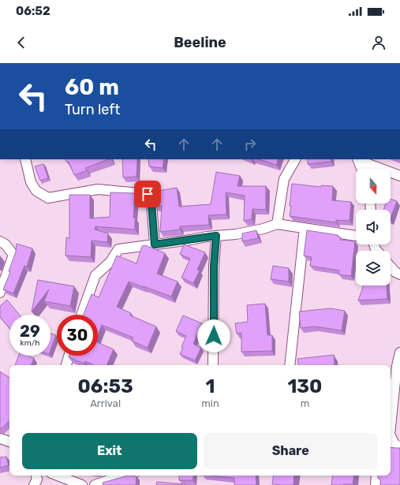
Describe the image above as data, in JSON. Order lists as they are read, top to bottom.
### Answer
{
  "north": "bottom",
  "page": {
    "status": "06:52",
    "header": "Beeline",
    "turn": ["60 m", "Turn left"],
    "speed": "29 km/h",
    "limit": "30",
    "eta": [
      "06:53",
      "Arrival",
      "1",
      "min",
      "130",
      "m"
    ],
    "buttons": ["Exit", "Share"]
  }
}
